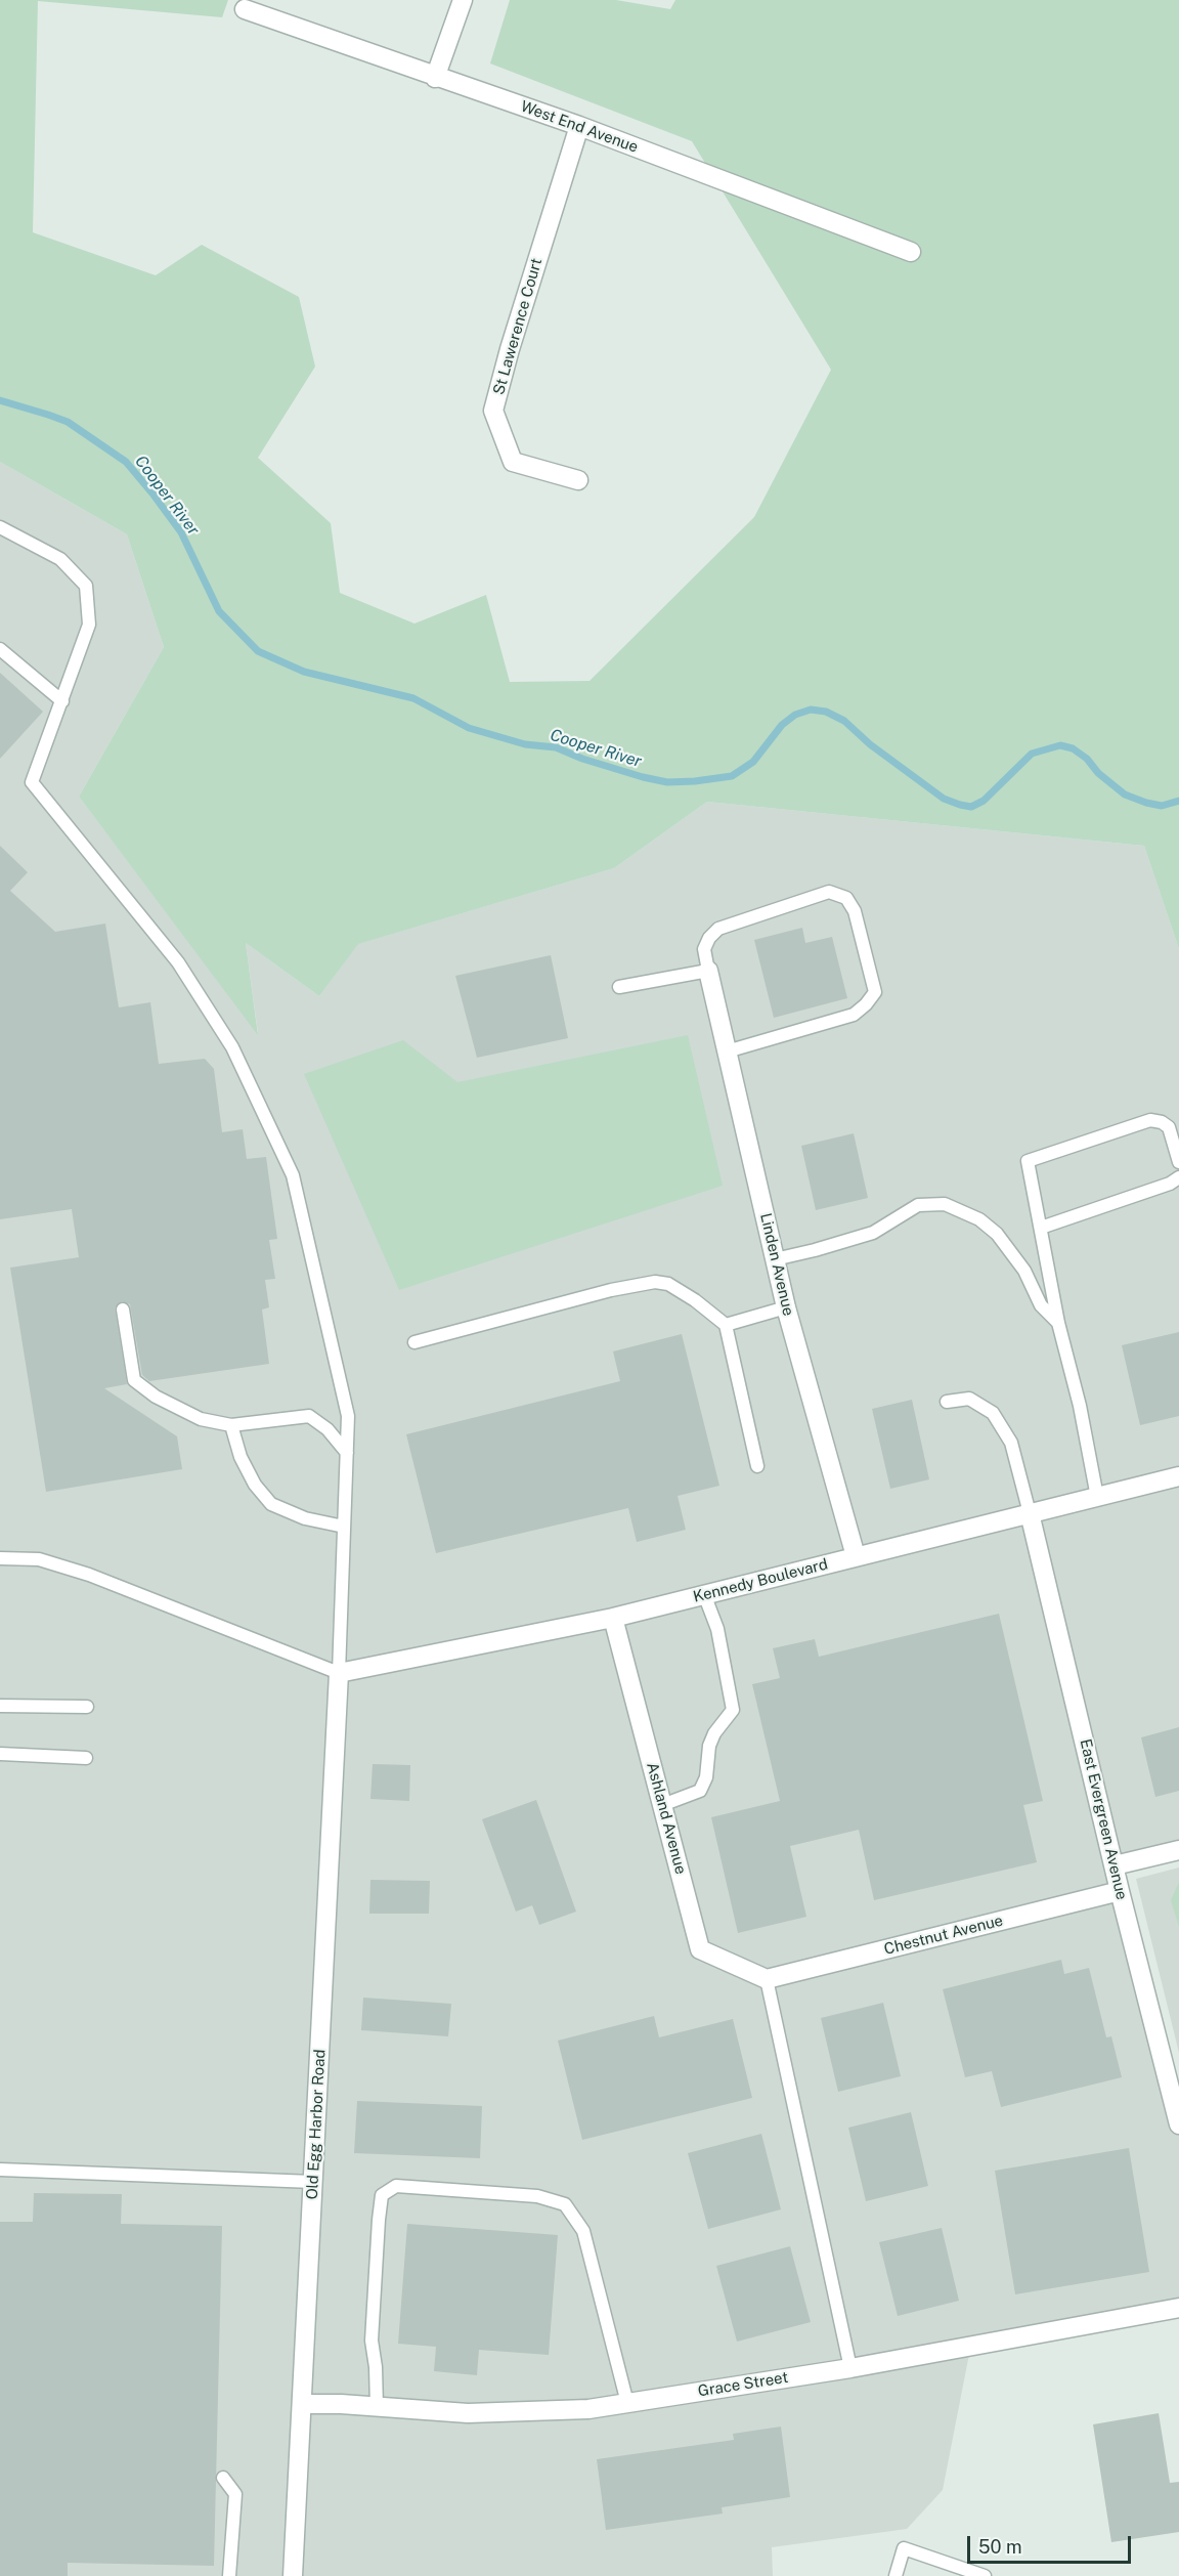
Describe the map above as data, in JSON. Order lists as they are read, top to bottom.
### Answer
{
  "streets": {
    "street": [
      "West End Avenue",
      "St Lawerence Court",
      "Linden Avenue",
      "Kennedy Boulevard",
      "Ashland Avenue",
      "East Evergreen Avenue",
      "Chestnut Avenue",
      "Old Egg Harbor Road",
      "Grace Street"
    ]
  },
  "crossings": [
    ["West End Avenue", "St Lawerence Court"],
    ["Linden Avenue", "Kennedy Boulevard"],
    ["Kennedy Boulevard", "Ashland Avenue"],
    ["Kennedy Boulevard", "East Evergreen Avenue"],
    ["Kennedy Boulevard", "Old Egg Harbor Road"],
    ["Ashland Avenue", "Chestnut Avenue"],
    ["East Evergreen Avenue", "Chestnut Avenue"],
    ["Old Egg Harbor Road", "Grace Street"]
  ],
  "water": ["Cooper River"],
  "scale_bar": "50 m"
}
